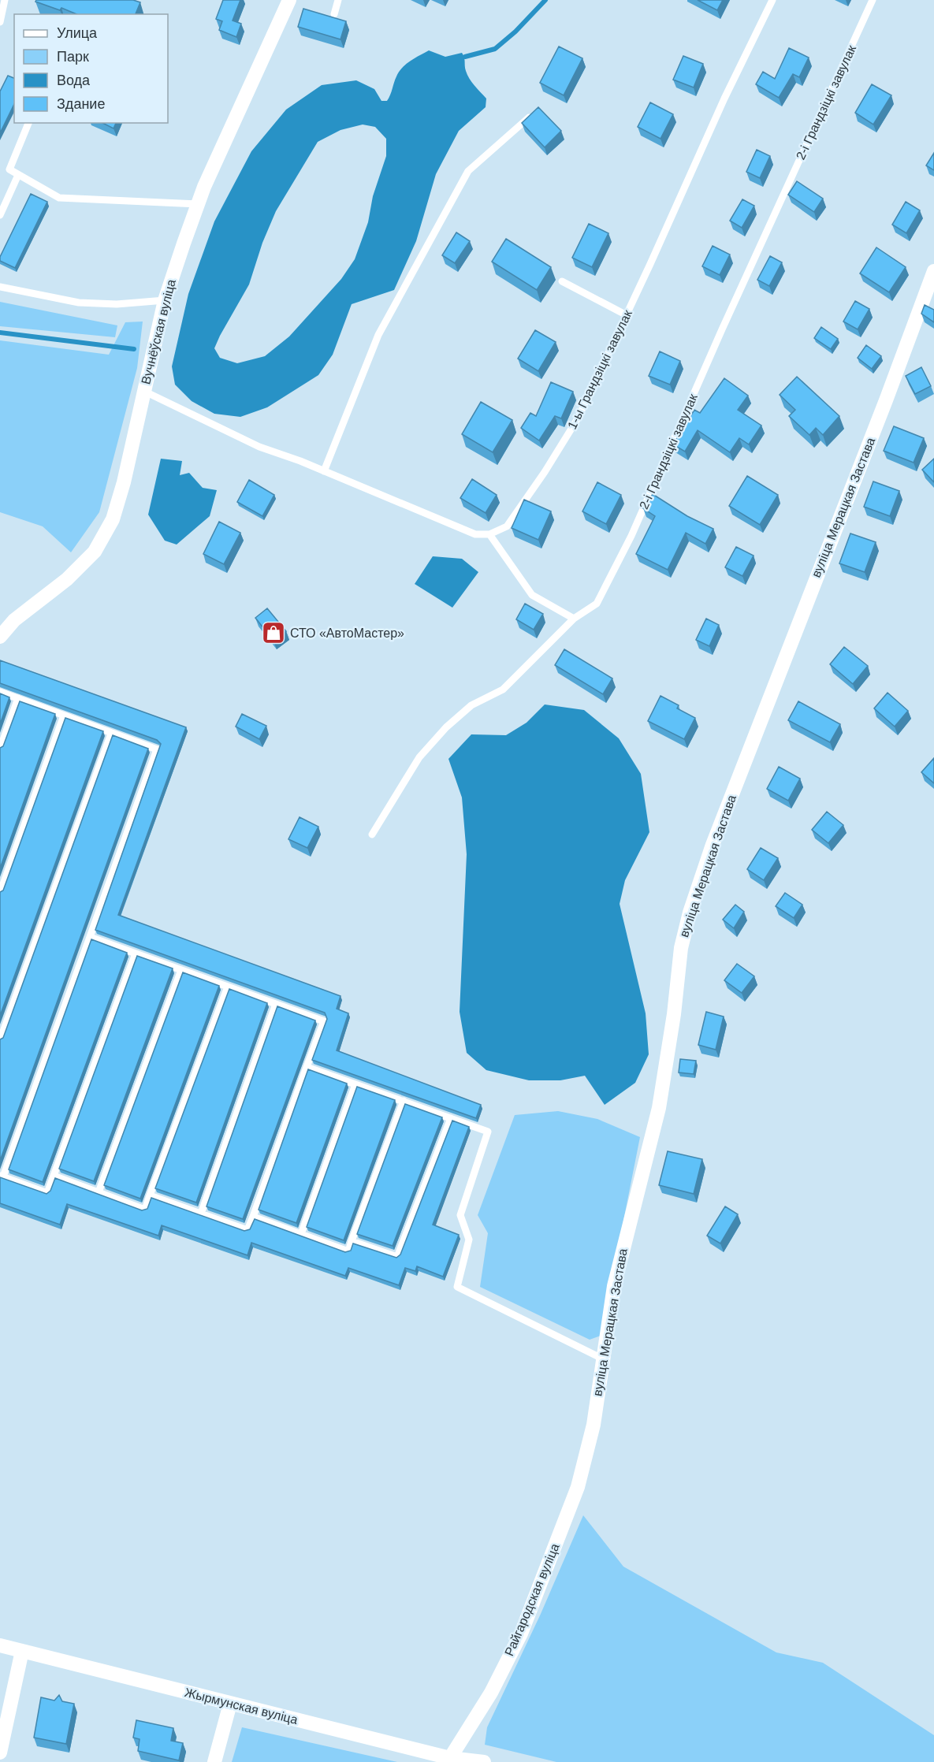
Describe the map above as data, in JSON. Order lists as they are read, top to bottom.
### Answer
{
  "streets": {
    "street": [
      "Вучнёўская вуліца",
      "вуліца Мерацкая Застава",
      "Райгародская вуліца",
      "Жырмунская вуліца"
    ],
    "lane": ["2-і Грандзіцкі завулак", "1-ы Грандзіцкі завулак"]
  },
  "crossings": [
    ["вуліца Мерацкая Застава", "Райгародская вуліца"],
    ["Райгародская вуліца", "Жырмунская вуліца"]
  ],
  "places": {
    "shop": ["СТО «АвтоМастер»"]
  },
  "legend": [
    "Улица",
    "Парк",
    "Вода",
    "Здание"
  ]
}
